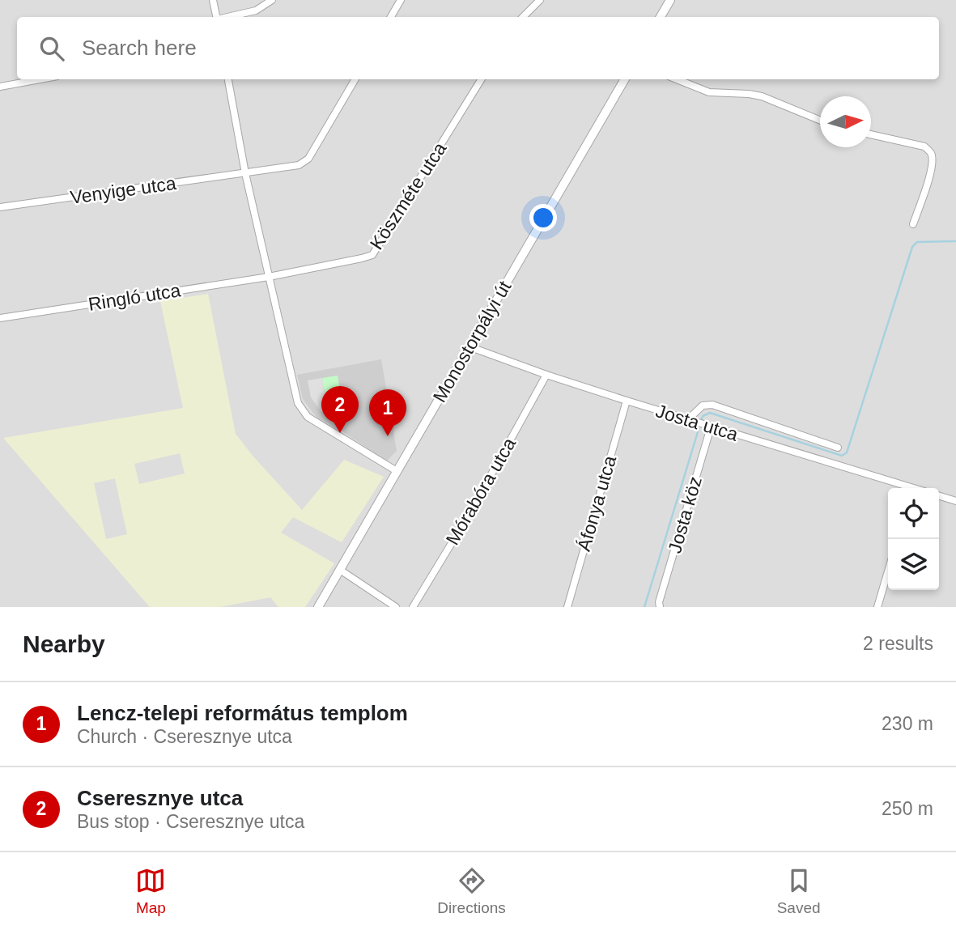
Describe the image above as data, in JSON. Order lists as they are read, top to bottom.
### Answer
{
  "streets": {
    "street": [
      "Venyige utca",
      "Köszméte utca",
      "Ringló utca",
      "Monostorpályi út",
      "Josta utca",
      "Mórabóra utca",
      "Áfonya utca",
      "Josta köz"
    ]
  },
  "crossings": [
    ["Köszméte utca", "Ringló utca"],
    ["Monostorpályi út", "Josta utca"],
    ["Josta utca", "Mórabóra utca"],
    ["Josta utca", "Áfonya utca"],
    ["Josta utca", "Josta köz"]
  ],
  "north": "right",
  "page": {
    "search": "Search here",
    "pins": ["2", "1"],
    "heading": ["Nearby", "2 results"],
    "list": [
      {
        "mark": "1",
        "name": "Lencz-telepi református templom",
        "note": "Church · Cseresznye utca",
        "value": "230 m"
      },
      {
        "mark": "2",
        "name": "Cseresznye utca",
        "note": "Bus stop · Cseresznye utca",
        "value": "250 m"
      }
    ],
    "nav": ["Map", "Directions", "Saved"]
  }
}
